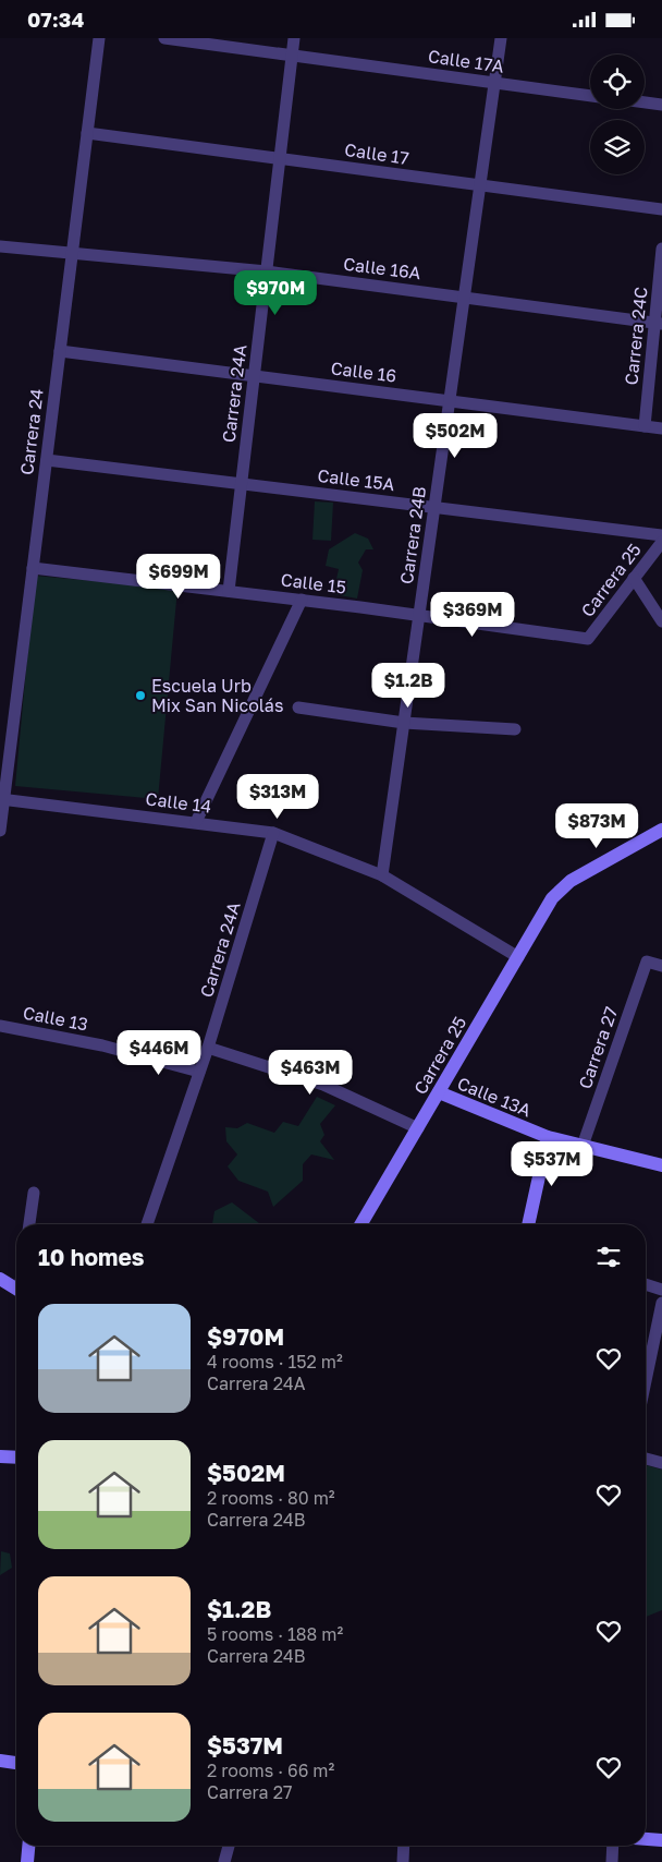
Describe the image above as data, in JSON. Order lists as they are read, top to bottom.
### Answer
{
  "streets": {
    "main road": ["Carrera 25", "Calle 13A"],
    "street": [
      "Calle 17A",
      "Calle 17",
      "Calle 16A",
      "Carrera 24C",
      "Calle 16",
      "Carrera 24A",
      "Carrera 24",
      "Calle 15A",
      "Carrera 24B",
      "Calle 15",
      "Calle 14",
      "Calle 13",
      "Carrera 27"
    ]
  },
  "crossings": [
    ["Calle 17A", "Carrera 24A"],
    ["Calle 17A", "Carrera 24B"],
    ["Calle 17", "Carrera 24A"],
    ["Calle 17", "Carrera 24"],
    ["Calle 17", "Carrera 24B"],
    ["Calle 16A", "Carrera 24C"],
    ["Calle 16A", "Carrera 24A"],
    ["Calle 16A", "Carrera 24"],
    ["Calle 16A", "Carrera 24B"],
    ["Carrera 24C", "Calle 16"],
    ["Calle 16", "Carrera 24A"],
    ["Calle 16", "Carrera 24"],
    ["Calle 16", "Carrera 24B"],
    ["Carrera 24A", "Calle 15A"],
    ["Carrera 24A", "Calle 15"],
    ["Carrera 24A", "Calle 14"],
    ["Carrera 24A", "Calle 13"],
    ["Carrera 24", "Calle 15A"],
    ["Carrera 24", "Calle 15"],
    ["Carrera 24", "Calle 14"],
    ["Calle 15A", "Carrera 24B"],
    ["Carrera 24B", "Calle 15"],
    ["Carrera 24B", "Calle 14"],
    ["Carrera 25", "Calle 15"],
    ["Carrera 25", "Calle 14"],
    ["Carrera 25", "Calle 13A"],
    ["Carrera 27", "Calle 13A"]
  ],
  "places": ["Escuela Urb Mix San Nicolás"],
  "page": {
    "status": "07:34",
    "price": [
      "$970M",
      "$502M",
      "$699M",
      "$369M",
      "$1.2B",
      "$313M",
      "$873M",
      "$446M",
      "$463M",
      "$537M"
    ],
    "heading": "10 homes",
    "list": [
      {
        "name": "$970M",
        "note": "4 rooms · 152 m² · Carrera 24A"
      },
      {
        "name": "$502M",
        "note": "2 rooms · 80 m² · Carrera 24B"
      },
      {
        "name": "$1.2B",
        "note": "5 rooms · 188 m² · Carrera 24B"
      },
      {
        "name": "$537M",
        "note": "2 rooms · 66 m² · Carrera 27"
      }
    ]
  }
}
